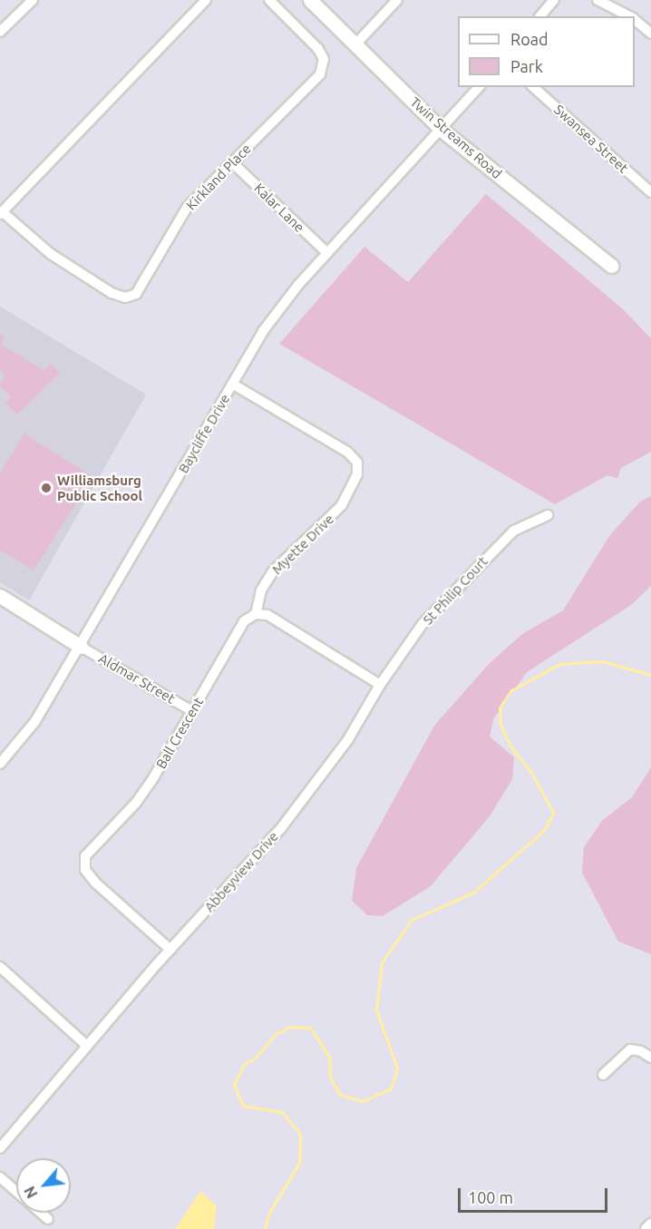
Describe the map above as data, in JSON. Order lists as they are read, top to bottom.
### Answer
{
  "streets": {
    "street": [
      "Twin Streams Road",
      "Swansea Street",
      "Kirkland Place",
      "Kalar Lane",
      "Baycliffe Drive",
      "Myette Drive",
      "St Philip Court",
      "Aldmar Street",
      "Ball Crescent",
      "Abbeyview Drive"
    ]
  },
  "crossings": [
    ["Twin Streams Road", "Baycliffe Drive"],
    ["Kirkland Place", "Kalar Lane"],
    ["Kalar Lane", "Baycliffe Drive"],
    ["Baycliffe Drive", "Myette Drive"],
    ["Baycliffe Drive", "Aldmar Street"],
    ["Myette Drive", "Ball Crescent"],
    ["St Philip Court", "Abbeyview Drive"],
    ["Aldmar Street", "Ball Crescent"],
    ["Ball Crescent", "Abbeyview Drive"]
  ],
  "places": ["Williamsburg Public School"],
  "legend": ["Road", "Park"],
  "scale_bar": "100 m",
  "north": "bottom left"
}
